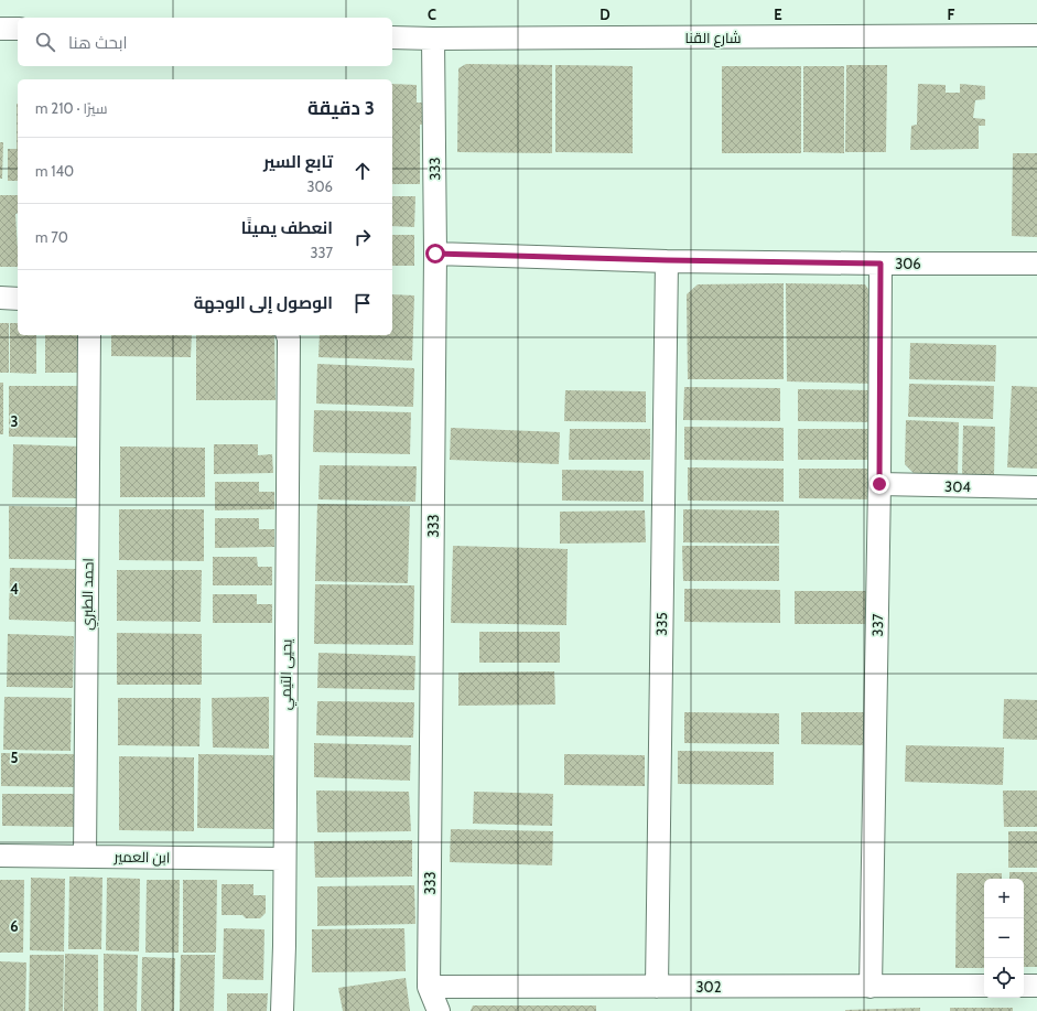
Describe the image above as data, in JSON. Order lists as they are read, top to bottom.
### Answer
{
  "streets": {
    "street": [
      "شارع القنا",
      "333",
      "306",
      "304",
      "احمد الطبري",
      "335",
      "337",
      "يحيى التيمي",
      "ابن العمير",
      "302"
    ]
  },
  "crossings": [
    ["شارع القنا", "333"],
    ["333", "306"],
    ["333", "302"],
    ["306", "335"],
    ["306", "337"],
    ["304", "337"],
    ["احمد الطبري", "ابن العمير"],
    ["335", "302"],
    ["337", "302"],
    ["يحيى التيمي", "ابن العمير"]
  ],
  "page": {
    "search": "ابحث هنا",
    "heading": ["3 دقيقة", "سيرًا · 210 m"],
    "list": [
      ["تابع السير", "306", "140 m"],
      ["انعطف يمينًا", "337", "70 m"],
      "الوصول إلى الوجهة"
    ],
    "map_buttons": ["+", "−"]
  },
  "grid": {
    "columns": [
      "C",
      "D",
      "E",
      "F"
    ],
    "rows": [
      "3",
      "4",
      "5",
      "6"
    ]
  }
}
